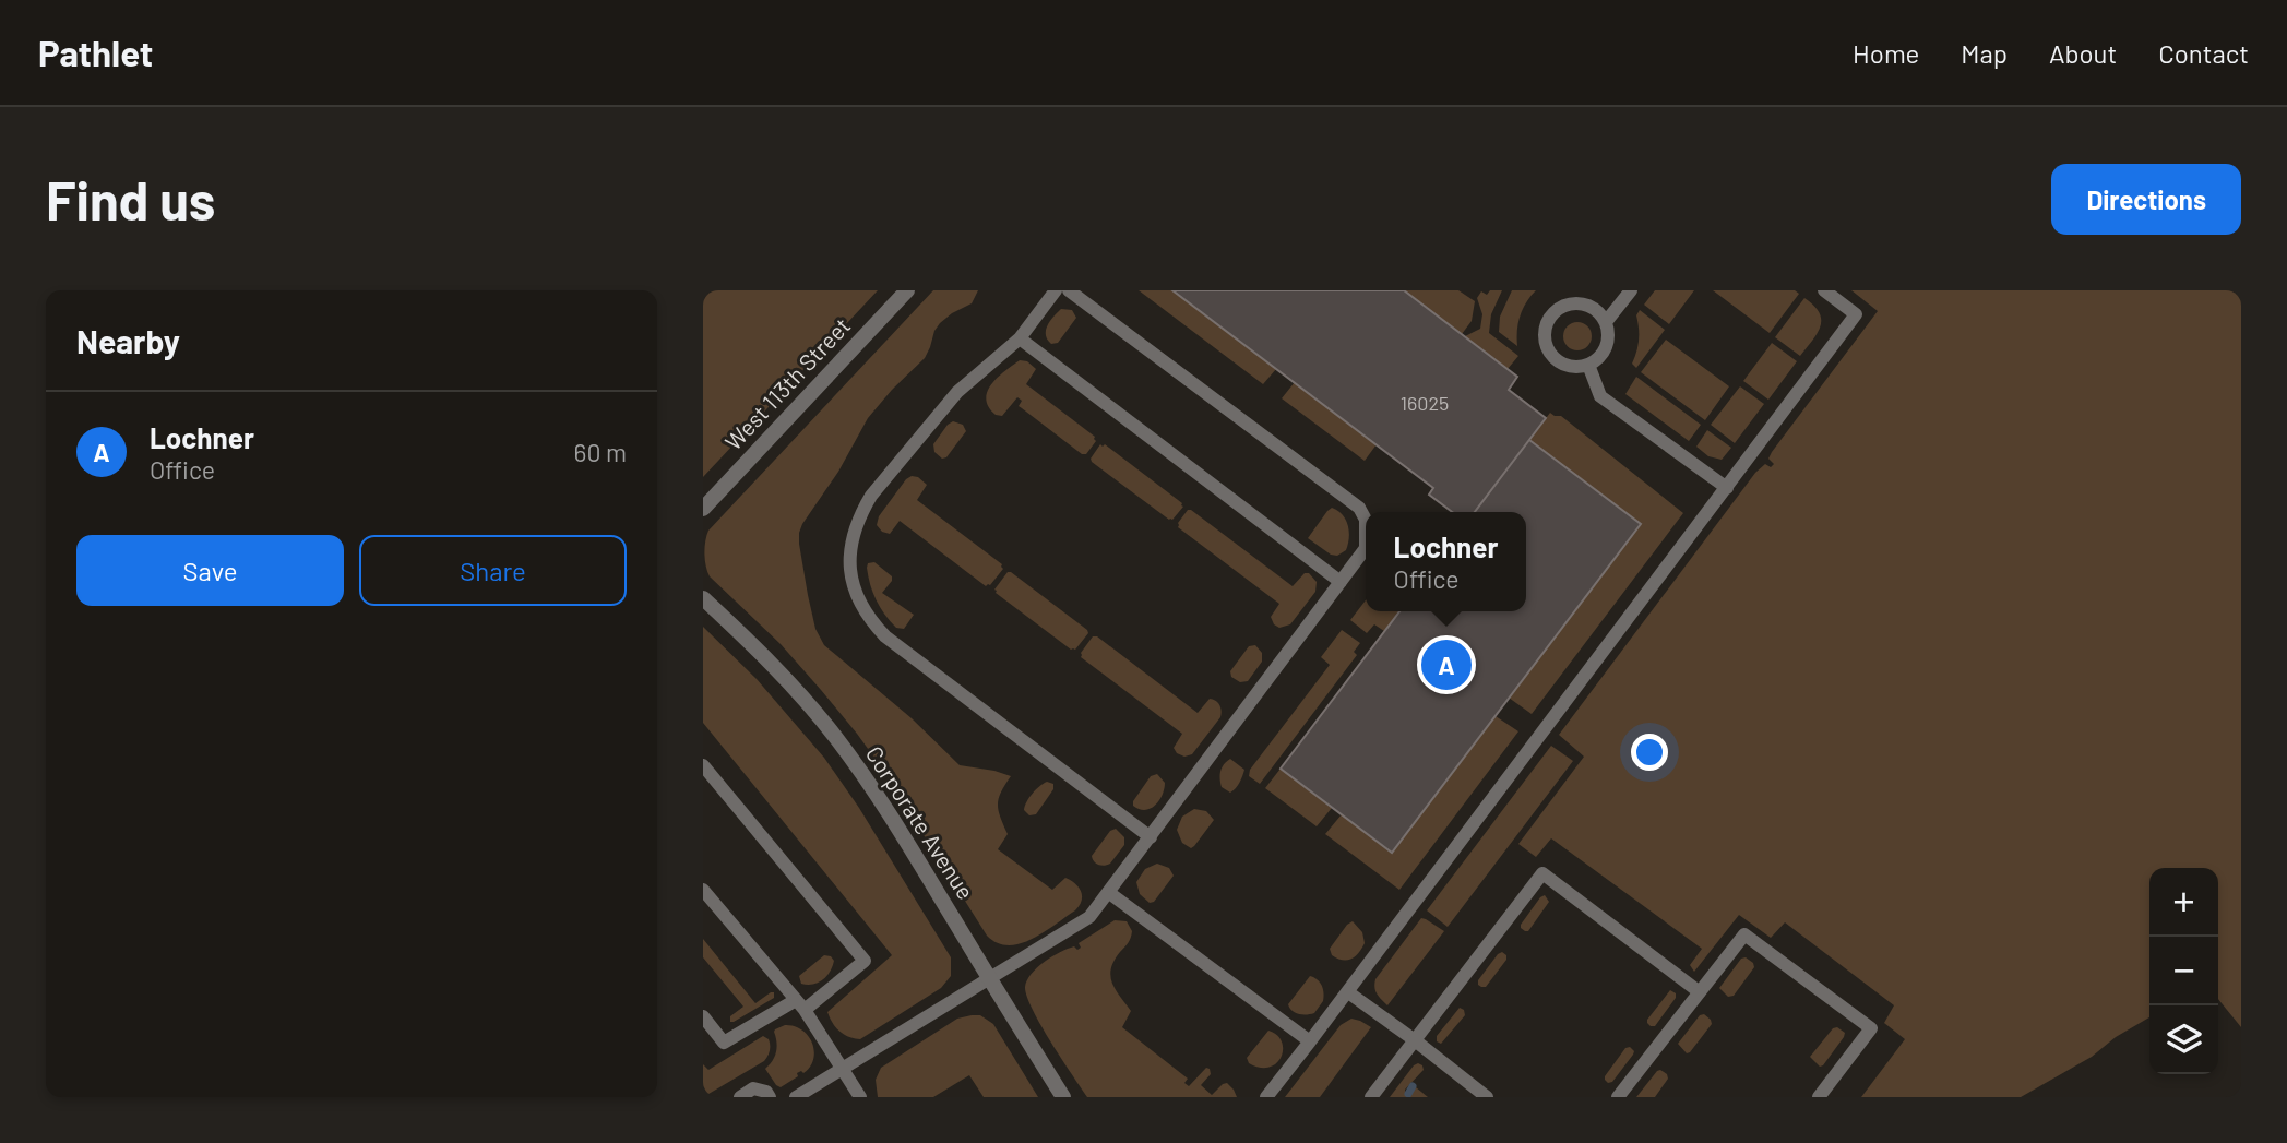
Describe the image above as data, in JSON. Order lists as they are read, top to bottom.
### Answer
{
  "streets": {
    "street": ["West 113th Street", "Corporate Avenue"]
  },
  "house_numbers": ["16025"],
  "page": {
    "header": "Pathlet",
    "nav": [
      "Home",
      "Map",
      "About",
      "Contact"
    ],
    "buttons": [
      "Directions",
      ["Save", "Share"]
    ],
    "title": "Find us",
    "heading": "Nearby",
    "list": [
      {
        "mark": "A",
        "name": "Lochner",
        "note": "Office",
        "value": "60 m"
      }
    ],
    "popup": ["Lochner", "Office"],
    "pins": "A",
    "map_buttons": ["+", "−"]
  }
}
